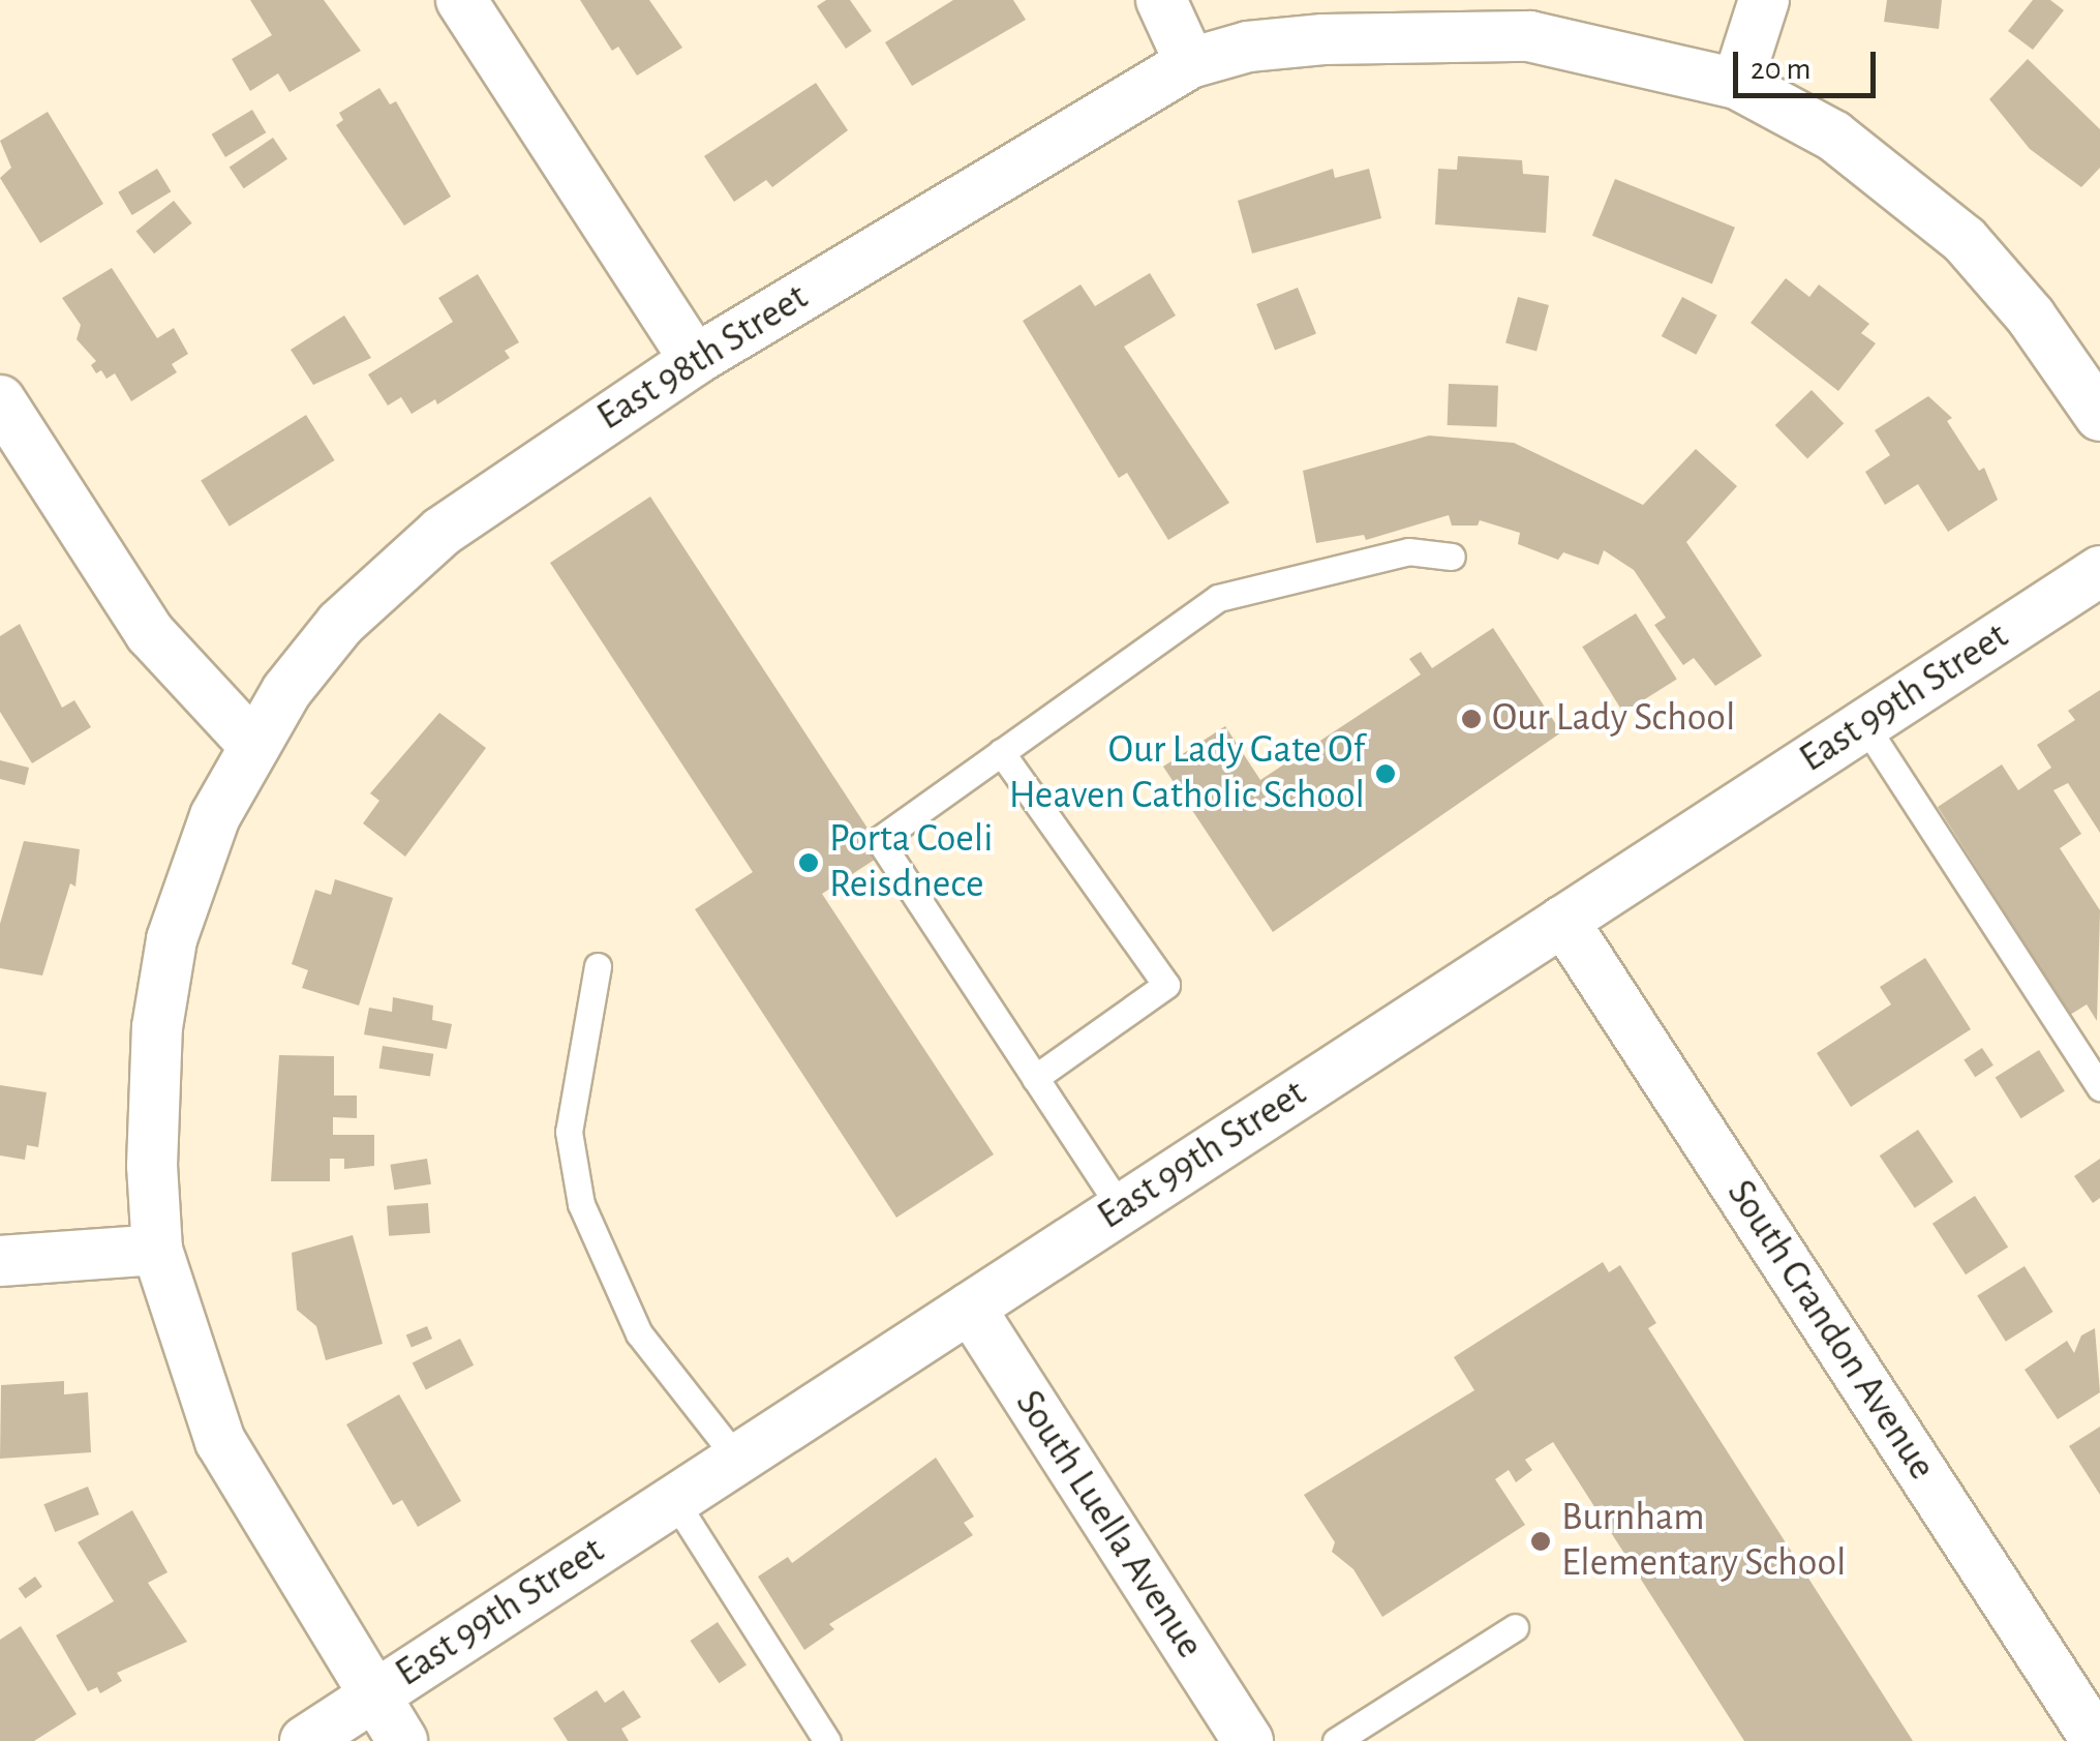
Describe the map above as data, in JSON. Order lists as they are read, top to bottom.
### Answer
{
  "streets": {
    "street": [
      "East 98th Street",
      "East 99th Street",
      "South Crandon Avenue",
      "South Luella Avenue"
    ]
  },
  "crossings": [
    ["East 98th Street", "East 99th Street"],
    ["East 99th Street", "South Crandon Avenue"],
    ["East 99th Street", "South Luella Avenue"]
  ],
  "places": [
    "Our Lady School",
    "Our Lady Gate Of Heaven Catholic School",
    "Porta Coeli Reisdnece",
    "Burnham Elementary School"
  ],
  "scale_bar": "20 m"
}
